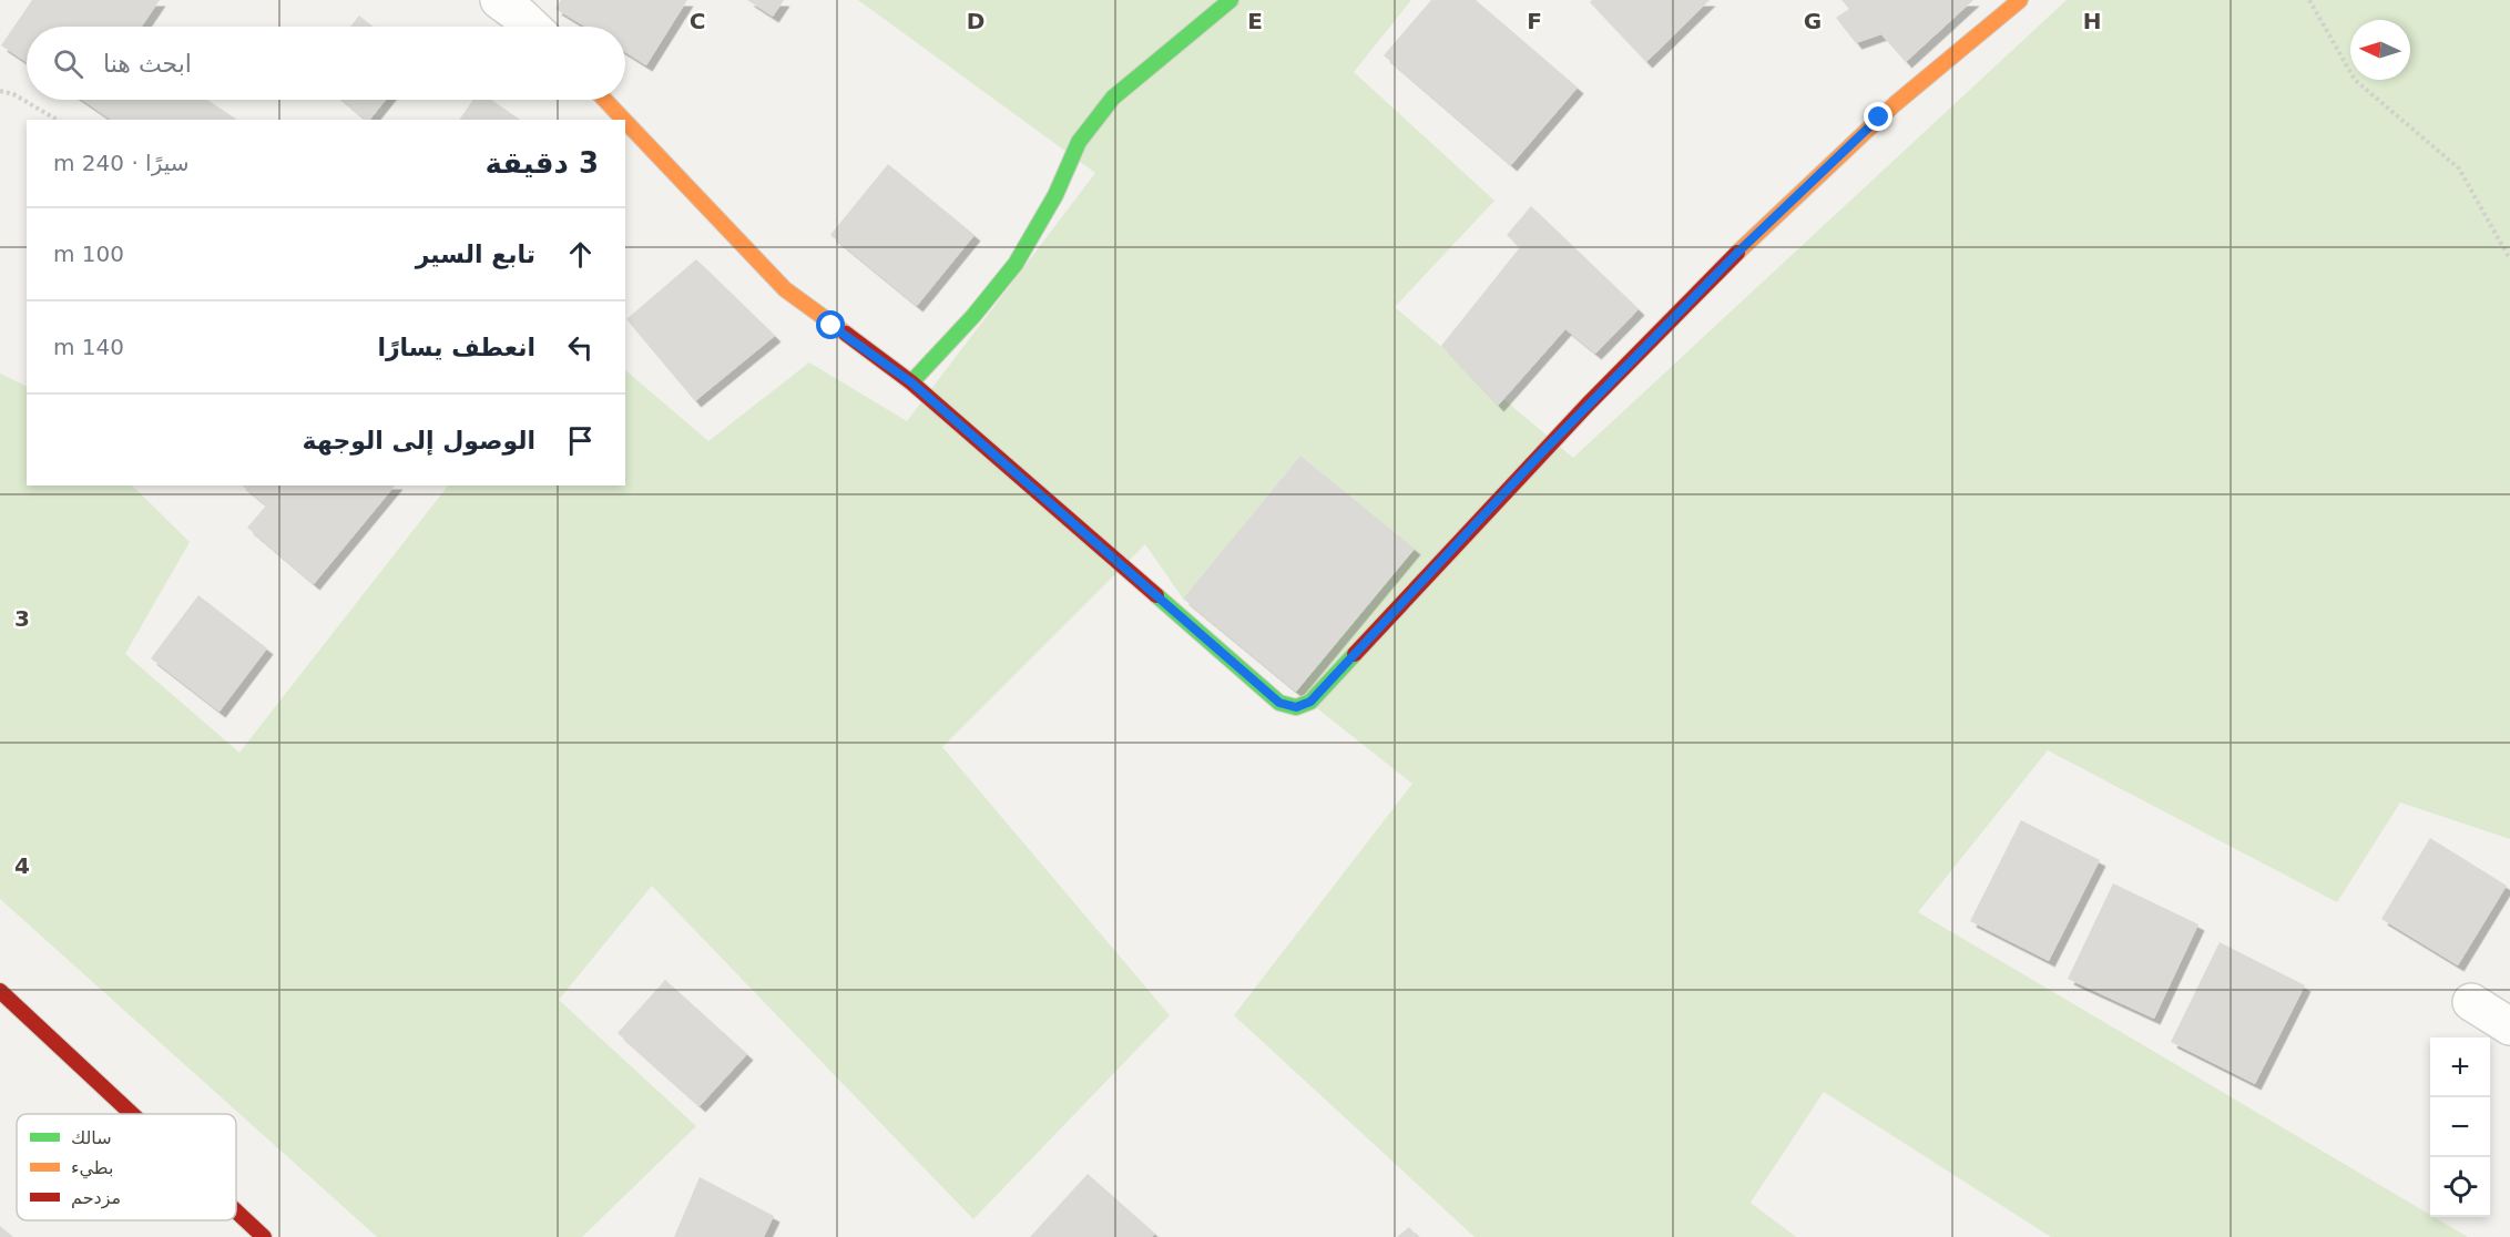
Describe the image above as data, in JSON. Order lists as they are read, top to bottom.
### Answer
{
  "legend": ["سالك", "بطيء", "مزدحم"],
  "north": "left",
  "page": {
    "search": "ابحث هنا",
    "heading": ["3 دقيقة", "سيرًا · 240 m"],
    "list": [
      ["تابع السير", "100 m"],
      ["انعطف يسارًا", "140 m"],
      "الوصول إلى الوجهة"
    ],
    "map_buttons": ["+", "−"]
  },
  "grid": {
    "columns": [
      "C",
      "D",
      "E",
      "F",
      "G",
      "H"
    ],
    "rows": ["3", "4"]
  }
}
